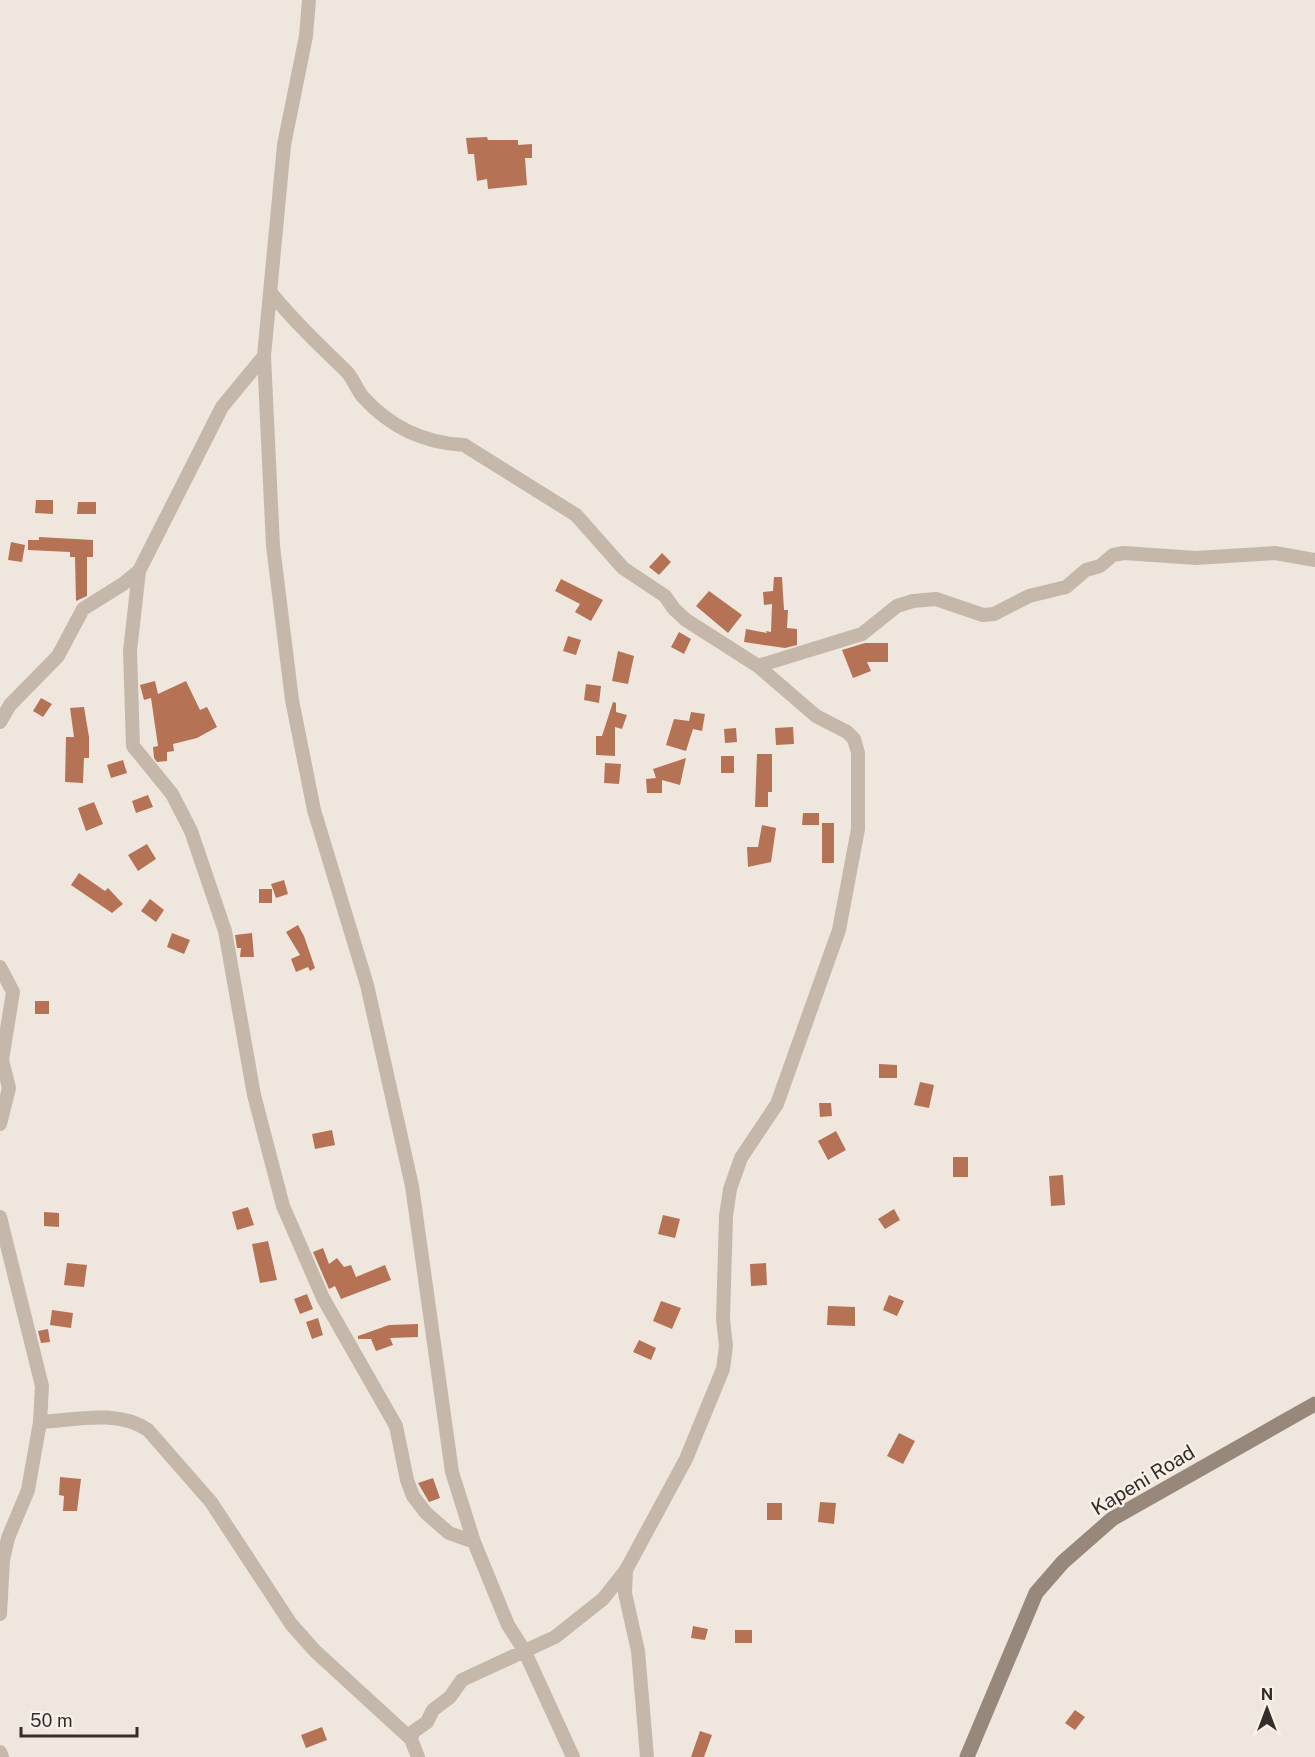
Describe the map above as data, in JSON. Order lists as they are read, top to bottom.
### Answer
{
  "streets": {
    "main road": ["Kapeni Road"]
  },
  "scale_bar": "50 m",
  "north": "top"
}
